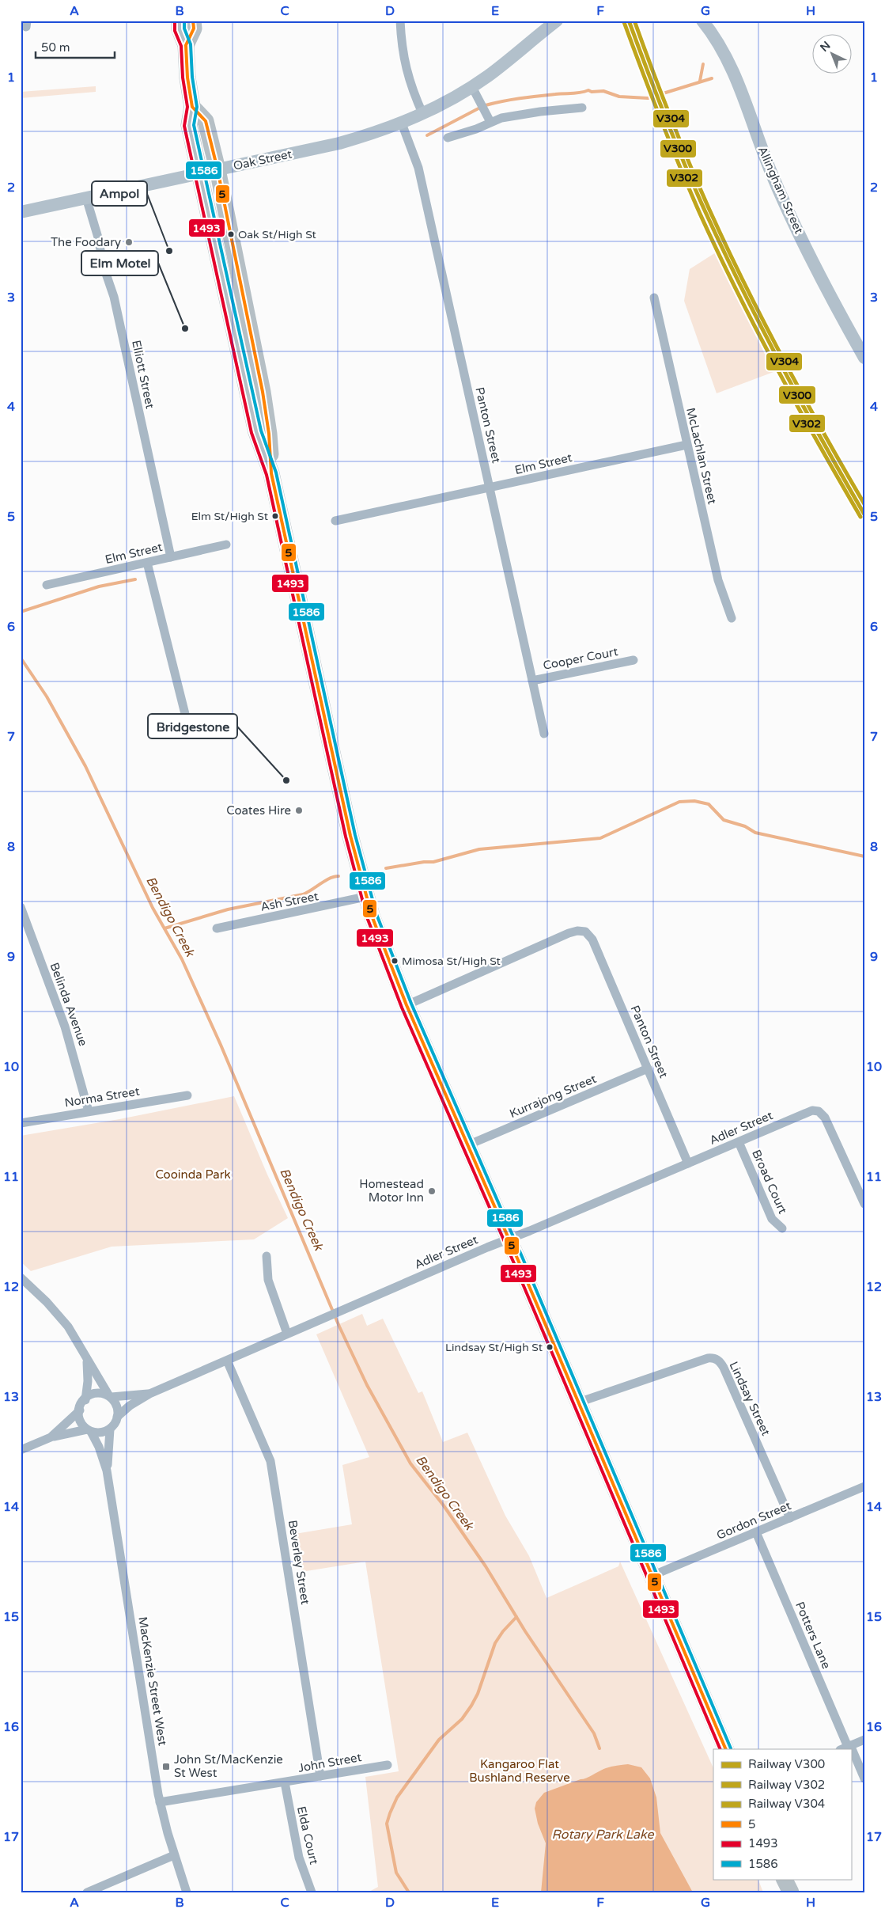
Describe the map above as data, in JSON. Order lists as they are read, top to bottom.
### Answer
{
  "streets": {
    "main road": ["Oak Street", "Allingham Street"],
    "street": [
      "Elliott Street",
      "Panton Street",
      "McLachlan Street",
      "Elm Street",
      "Cooper Court",
      "Ash Street",
      "Belinda Avenue",
      "Kurrajong Street",
      "Norma Street",
      "Adler Street",
      "Broad Court",
      "Lindsay Street",
      "Gordon Street",
      "Beverley Street",
      "Potters Lane",
      "MacKenzie Street West",
      "John Street",
      "Elda Court"
    ]
  },
  "crossings": [
    ["Oak Street", "Elliott Street"],
    ["Oak Street", "Panton Street"],
    ["Elliott Street", "Elm Street"],
    ["Panton Street", "Elm Street"],
    ["Panton Street", "Cooper Court"],
    ["Panton Street", "Kurrajong Street"],
    ["Panton Street", "Adler Street"],
    ["McLachlan Street", "Elm Street"],
    ["Belinda Avenue", "Norma Street"],
    ["Adler Street", "Broad Court"],
    ["Adler Street", "Beverley Street"],
    ["Adler Street", "MacKenzie Street West"],
    ["Lindsay Street", "Gordon Street"],
    ["Gordon Street", "Potters Lane"],
    ["Beverley Street", "John Street"],
    ["MacKenzie Street West", "John Street"],
    ["John Street", "Elda Court"]
  ],
  "water": ["Bendigo Creek", "Rotary Park Lake"],
  "parks": ["Cooinda Park", "Kangaroo Flat Bushland Reserve"],
  "places": {
    "other": [
      "Oak St/High St",
      "The Foodary",
      "Ampol",
      "Elm Motel",
      "Elm St/High St",
      "Bridgestone",
      "Coates Hire",
      "Mimosa St/High St",
      "Homestead Motor Inn",
      "Lindsay St/High St"
    ],
    "transit": ["John St/MacKenzie St West"]
  },
  "lines": [
    "rail line V300",
    "rail line V304",
    "transit line 5",
    "transit line 1493",
    "transit line 1586",
    "rail line V302"
  ],
  "legend": [
    "Railway V300",
    "Railway V302",
    "Railway V304",
    "5",
    "1493",
    "1586"
  ],
  "scale_bar": "50 m",
  "north": "top left",
  "grid": {
    "columns": [
      "A",
      "B",
      "C",
      "D",
      "E",
      "F",
      "G",
      "H"
    ],
    "rows": [
      "1",
      "2",
      "3",
      "4",
      "5",
      "6",
      "7",
      "8",
      "9",
      "10",
      "11",
      "12",
      "13",
      "14",
      "15",
      "16",
      "17"
    ]
  }
}
